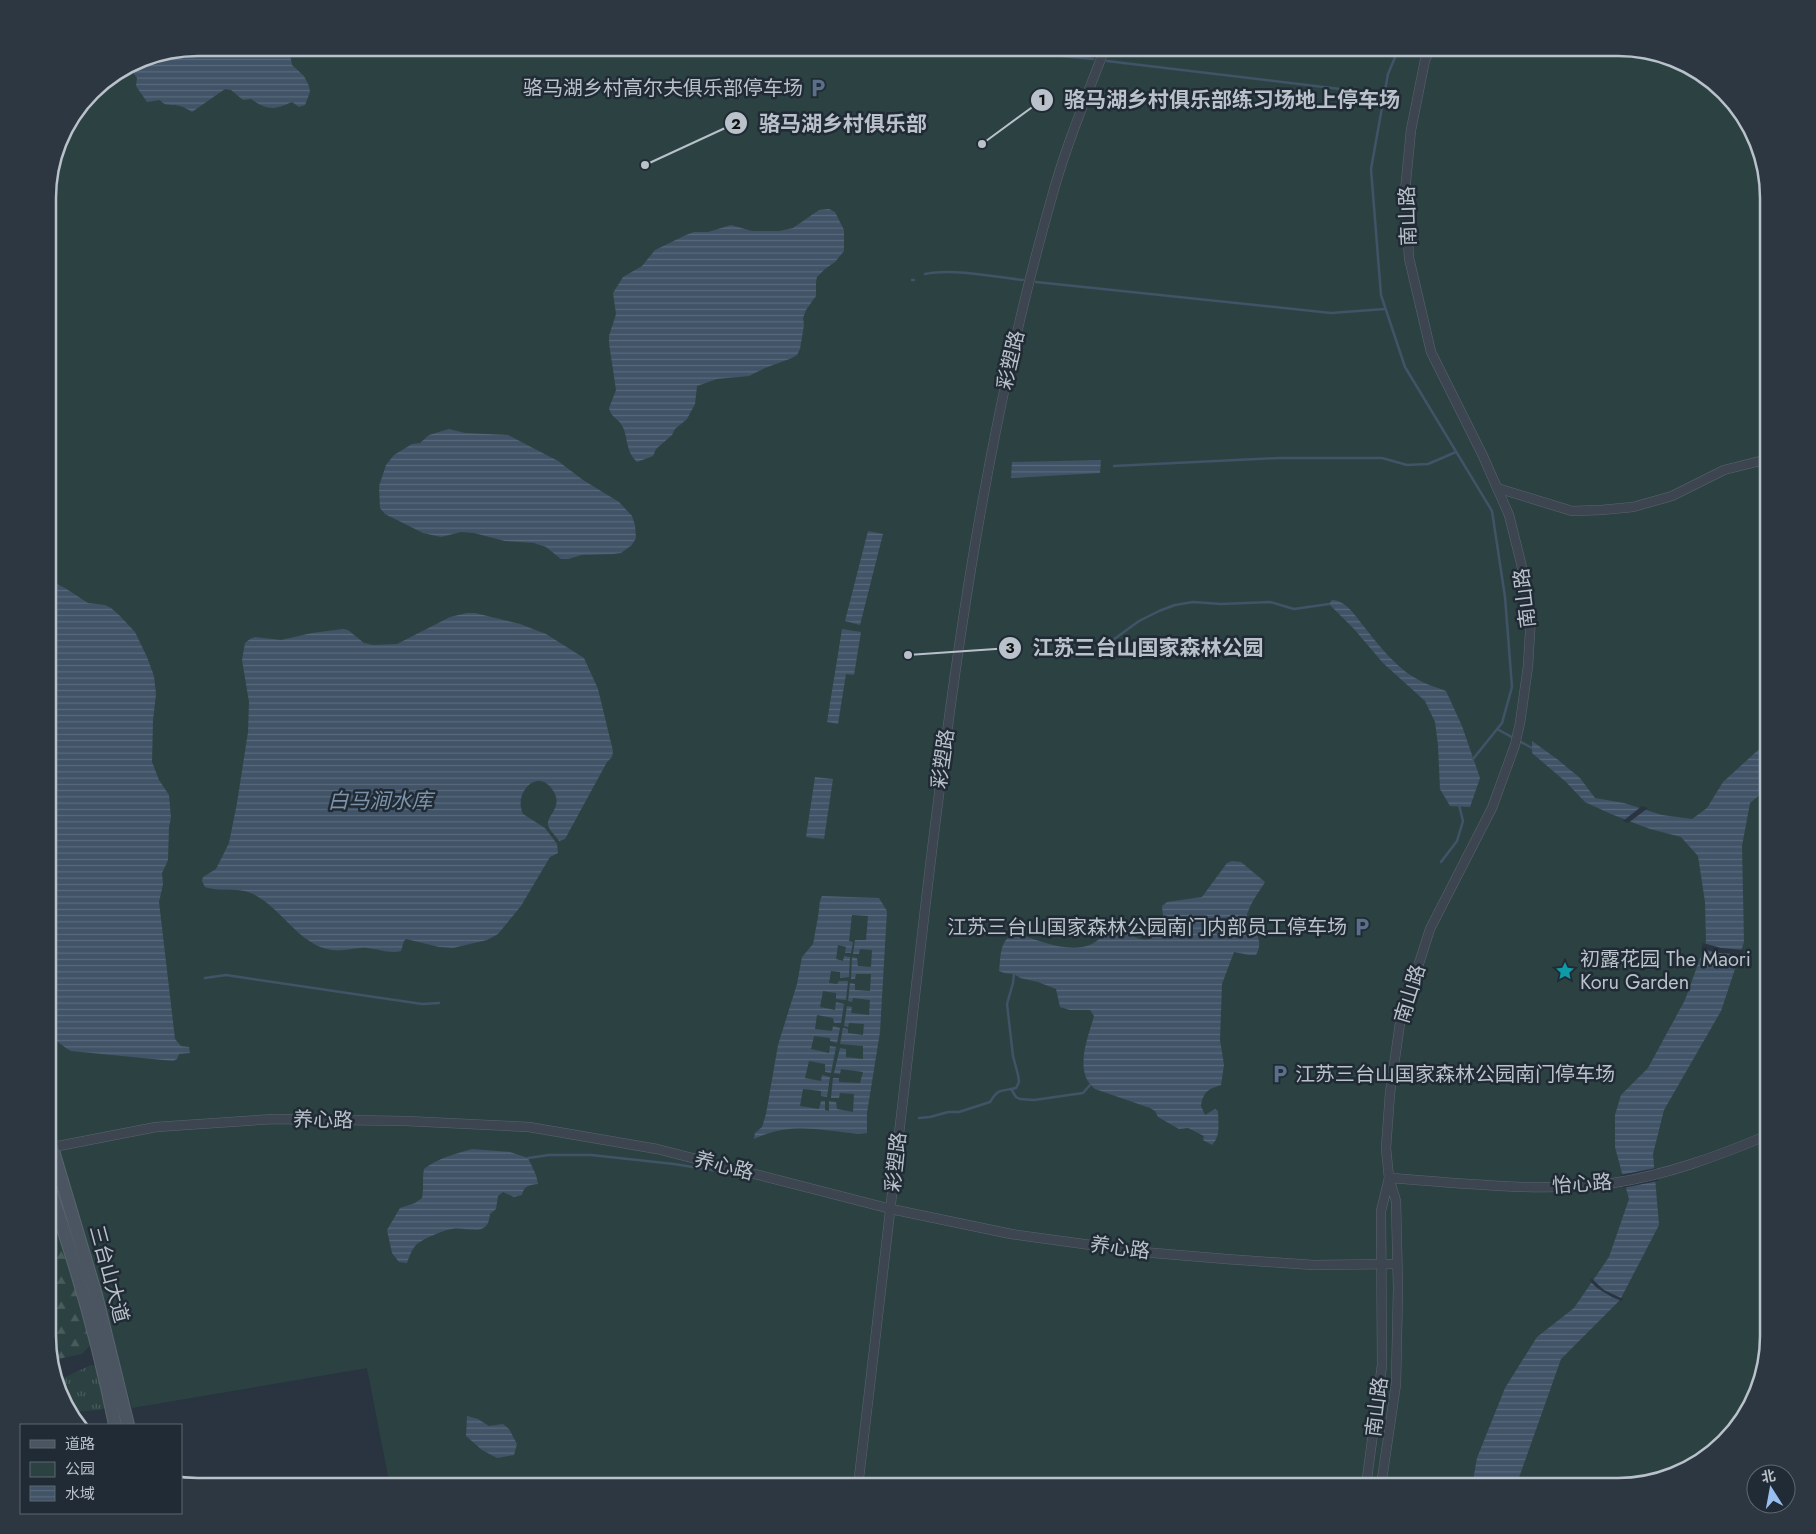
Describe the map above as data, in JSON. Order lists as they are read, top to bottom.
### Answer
{
  "streets": {
    "main road": ["三台山大道"],
    "street": [
      "南山路",
      "彩塑路",
      "养心路",
      "怡心路"
    ]
  },
  "crossings": [
    ["南山路", "养心路"],
    ["南山路", "怡心路"],
    ["彩塑路", "养心路"]
  ],
  "water": ["白马涧水库"],
  "places": {
    "parking": ["骆马湖乡村高尔夫俱乐部停车场", "江苏三台山国家森林公园南门内部员工停车场", "江苏三台山国家森林公园南门停车场"],
    "other": ["骆马湖乡村俱乐部练习场地上停车场", "骆马湖乡村俱乐部", "江苏三台山国家森林公园"],
    "place": ["初露花园 The Maori Koru Garden"]
  },
  "legend": ["道路", "公园", "水域"],
  "north": "top"
}
